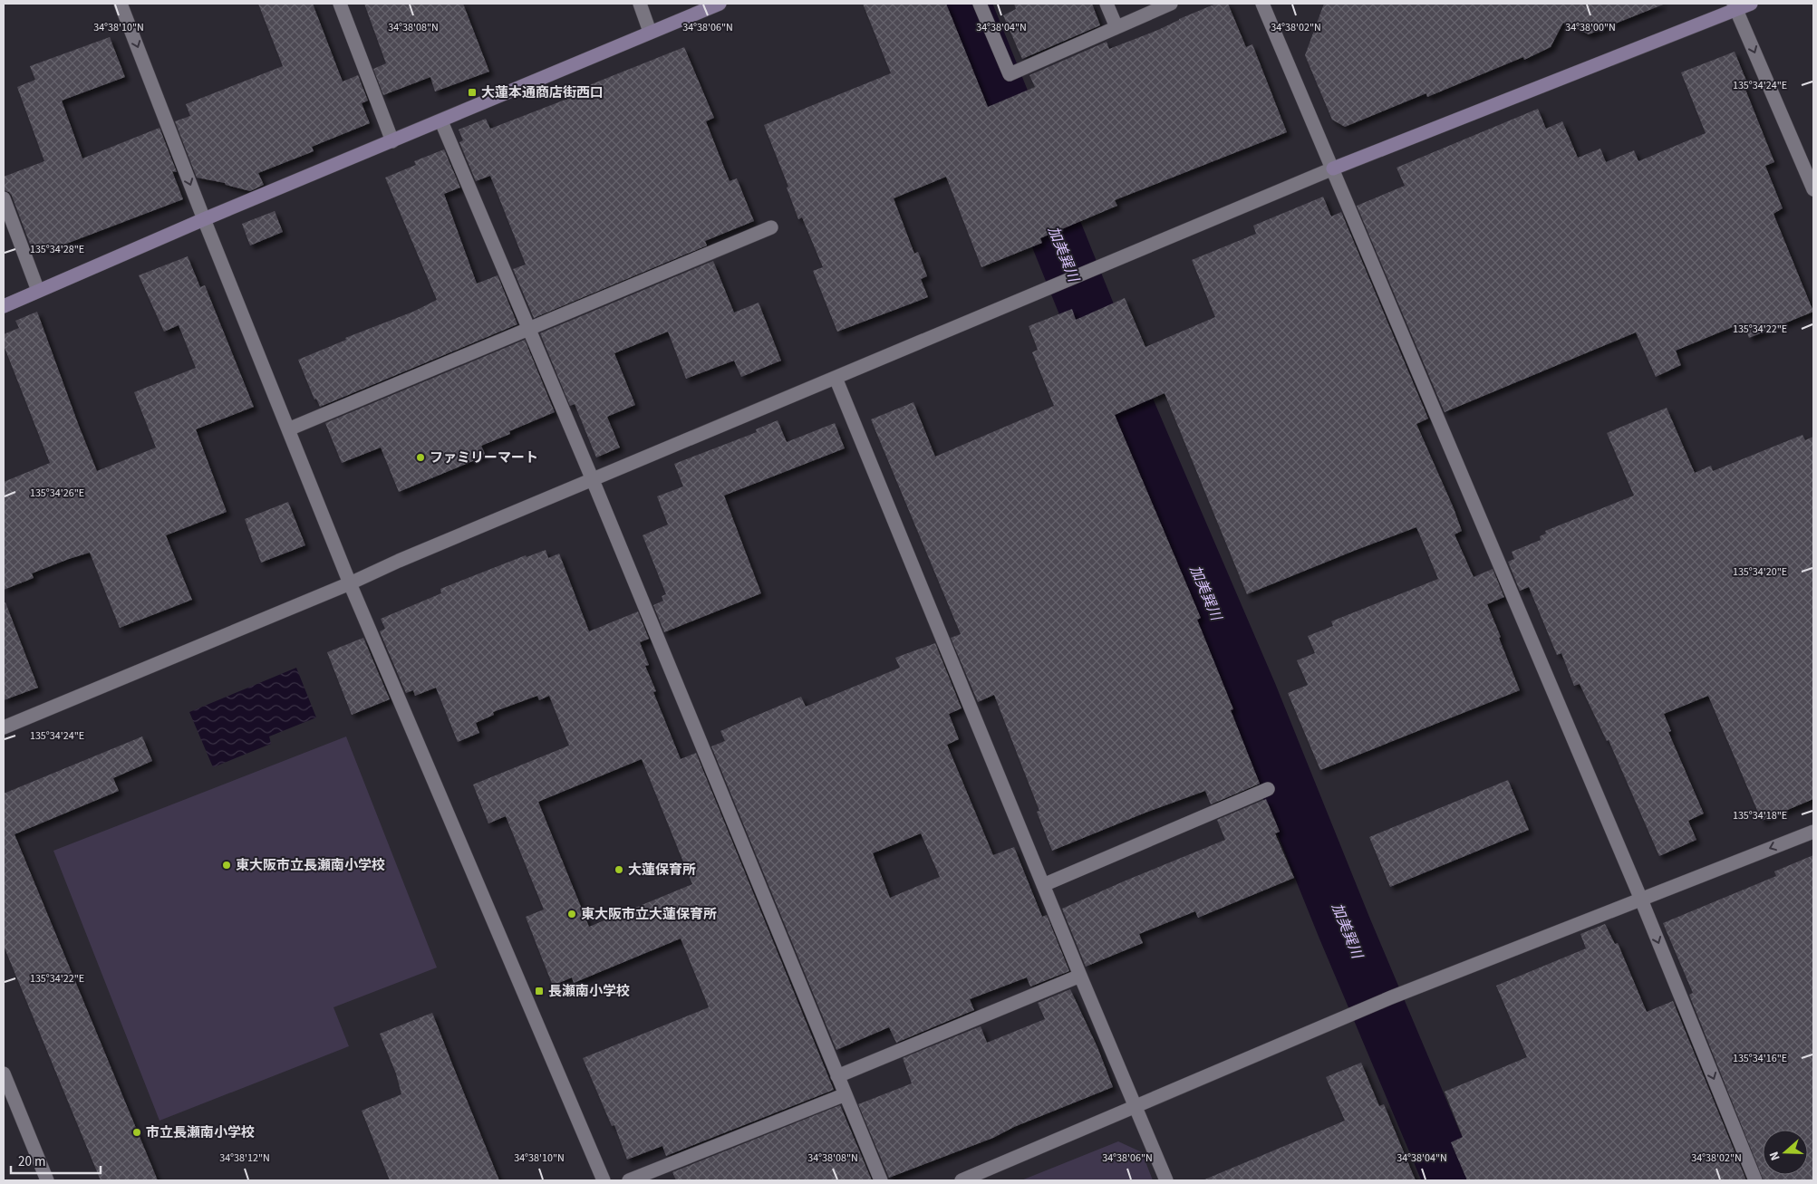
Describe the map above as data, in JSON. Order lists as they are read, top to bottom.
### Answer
{
  "water": ["加美巽川"],
  "places": {
    "transit": ["大蓮本通商店街西口", "長瀬南小学校"],
    "other": [
      "ファミリーマート",
      "東大阪市立長瀬南小学校",
      "大蓮保育所",
      "東大阪市立大蓮保育所",
      "市立長瀬南小学校"
    ]
  },
  "scale_bar": "20 m",
  "north": "left",
  "coordinates": [
    "34°38'10\"N",
    "34°38'08\"N",
    "34°38'06\"N",
    "34°38'04\"N",
    "34°38'02\"N",
    "34°38'00\"N",
    "135°34'24\"E",
    "135°34'28\"E",
    "135°34'22\"E",
    "135°34'26\"E",
    "135°34'20\"E",
    "135°34'18\"E",
    "135°34'16\"E",
    "34°38'12\"N"
  ]
}
